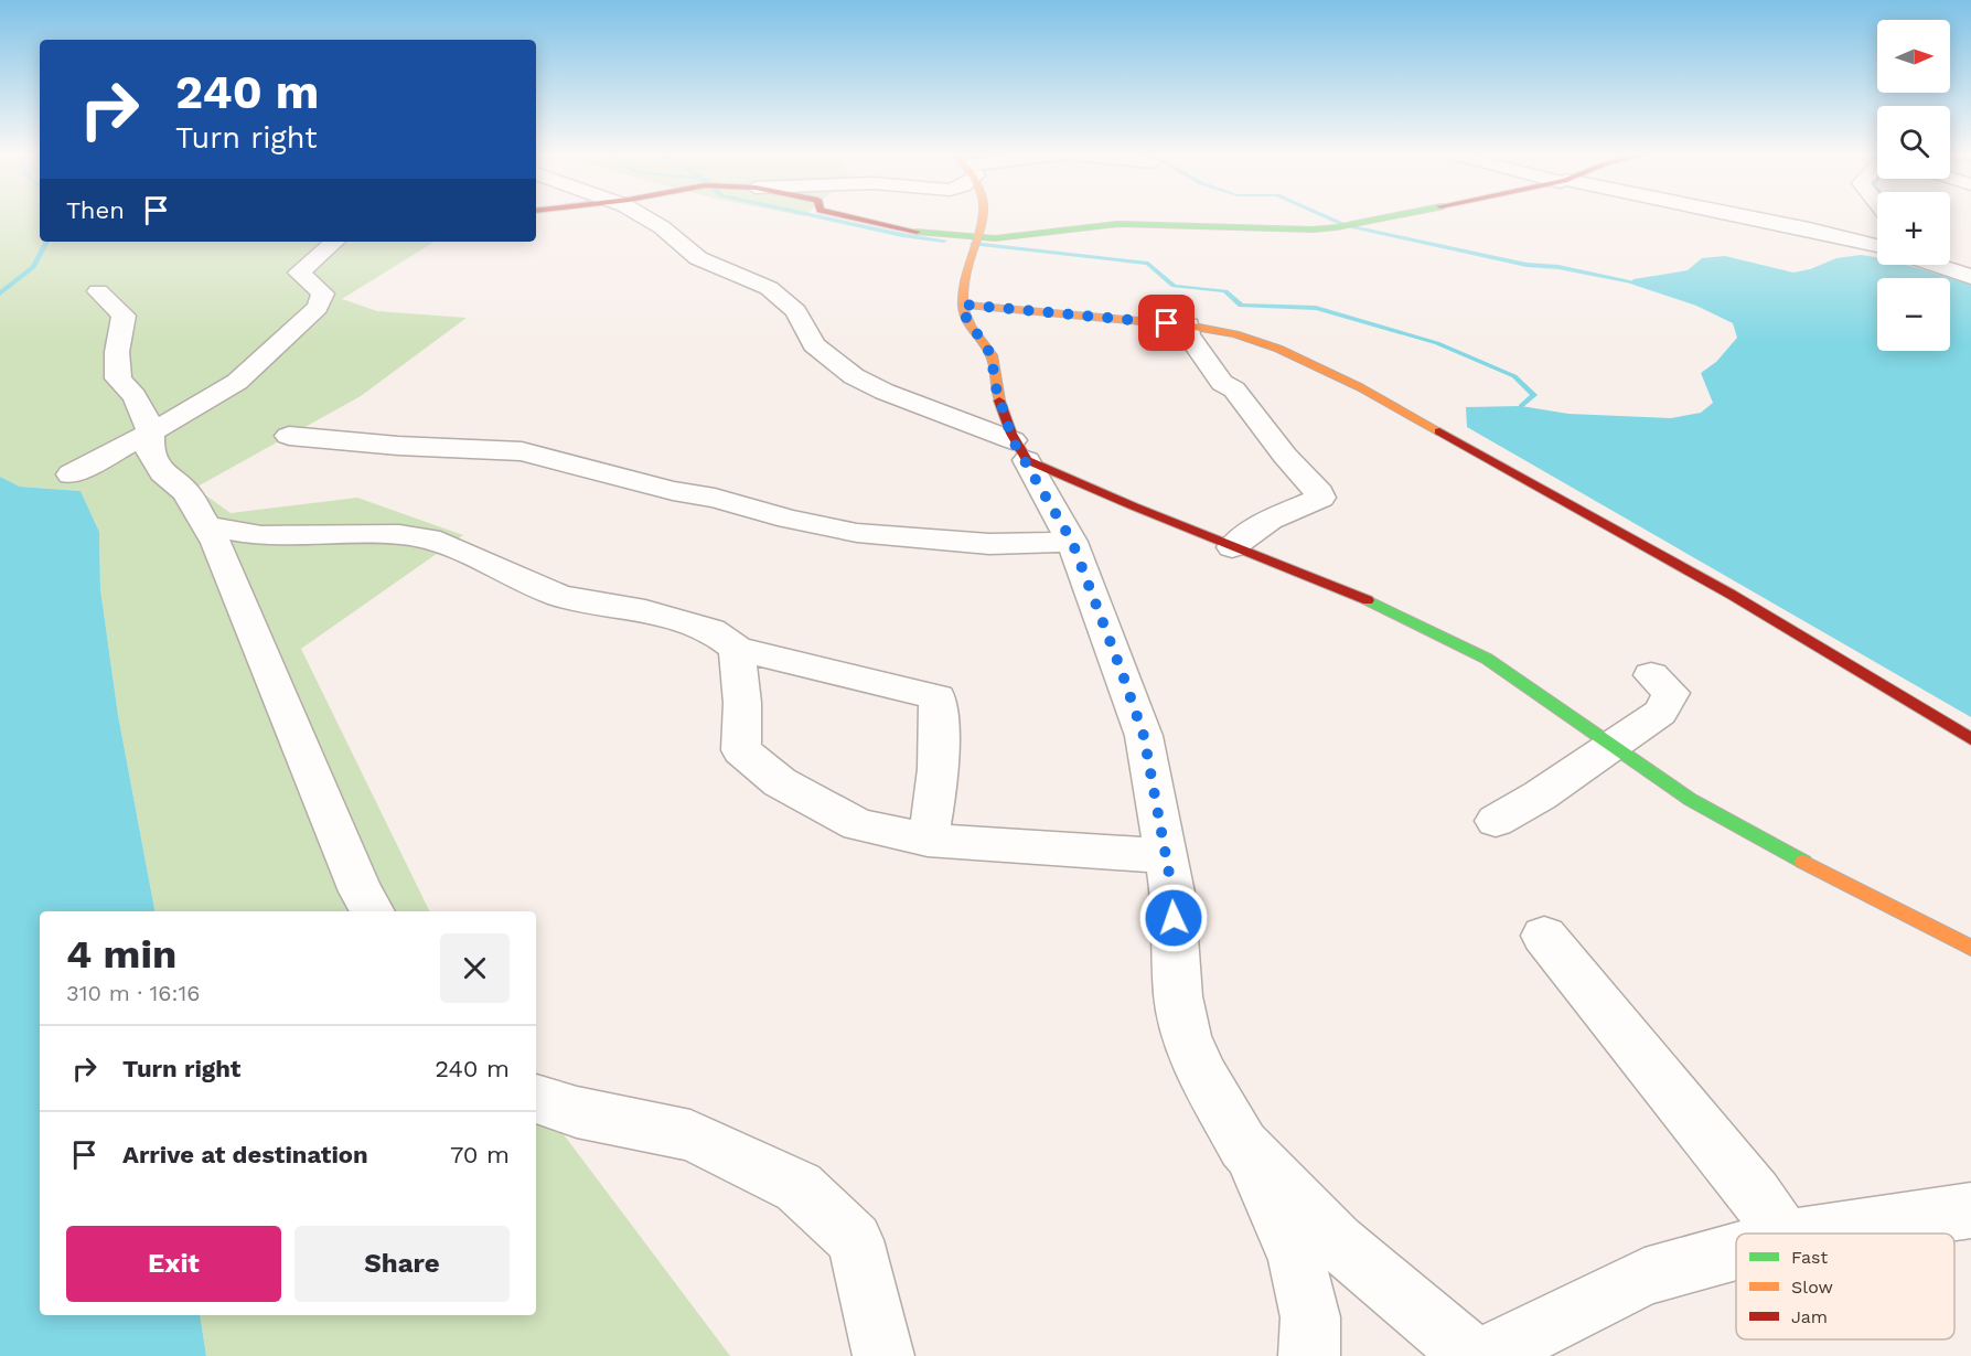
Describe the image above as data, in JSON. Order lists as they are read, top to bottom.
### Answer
{
  "legend": ["Fast", "Slow", "Jam"],
  "north": "right",
  "page": {
    "map_buttons": ["+", "−"],
    "turn": ["240 m", "Turn right"],
    "then": "Then",
    "heading": ["4 min", "310 m · 16:16"],
    "list": [
      {
        "name": "Turn right",
        "value": "240 m"
      },
      {
        "name": "Arrive at destination",
        "value": "70 m"
      }
    ],
    "buttons": ["Exit", "Share"]
  }
}
